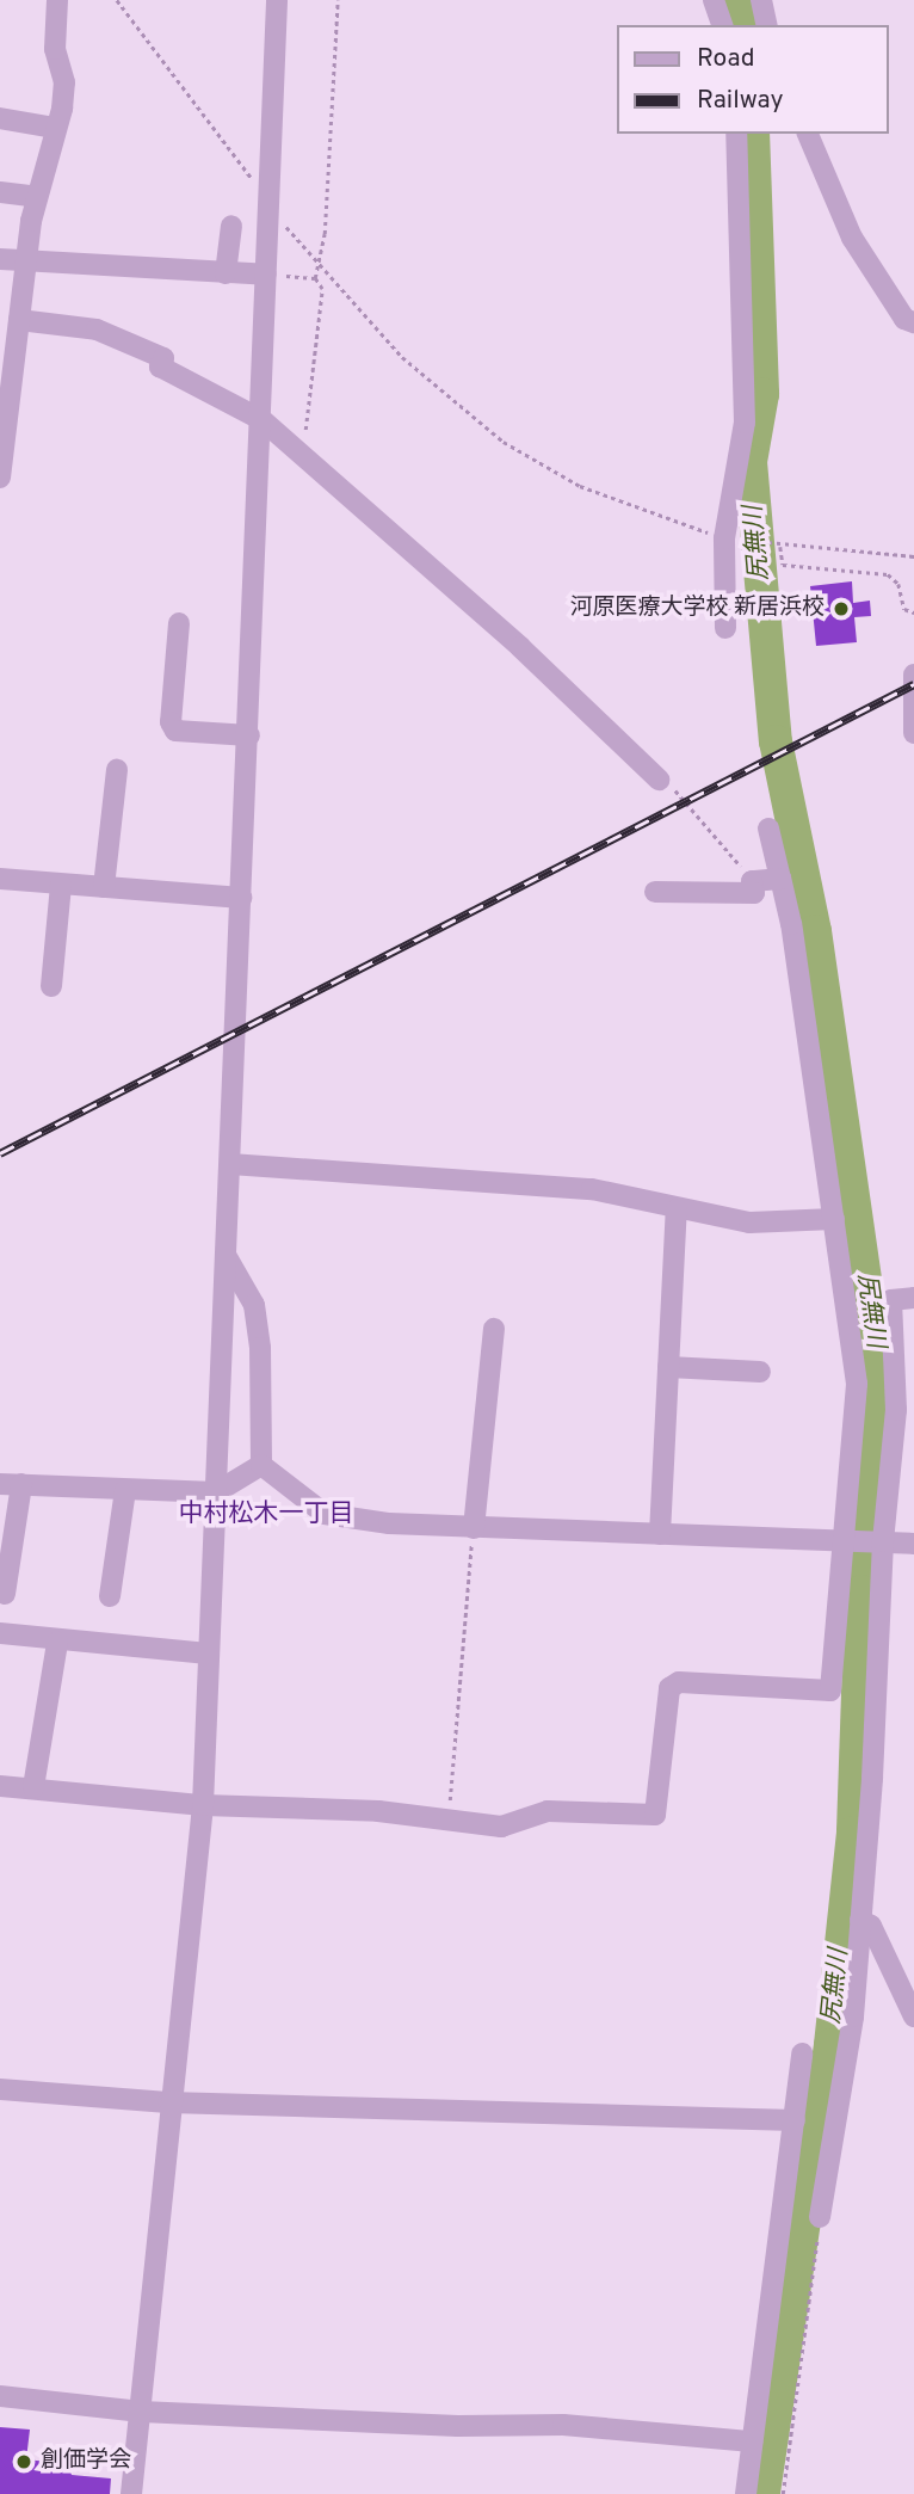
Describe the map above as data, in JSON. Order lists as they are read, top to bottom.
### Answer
{
  "districts": ["中村松木一丁目"],
  "water": ["尻無川"],
  "places": ["河原医療大学校 新居浜校", "創価学会"],
  "legend": ["Road", "Railway"]
}
